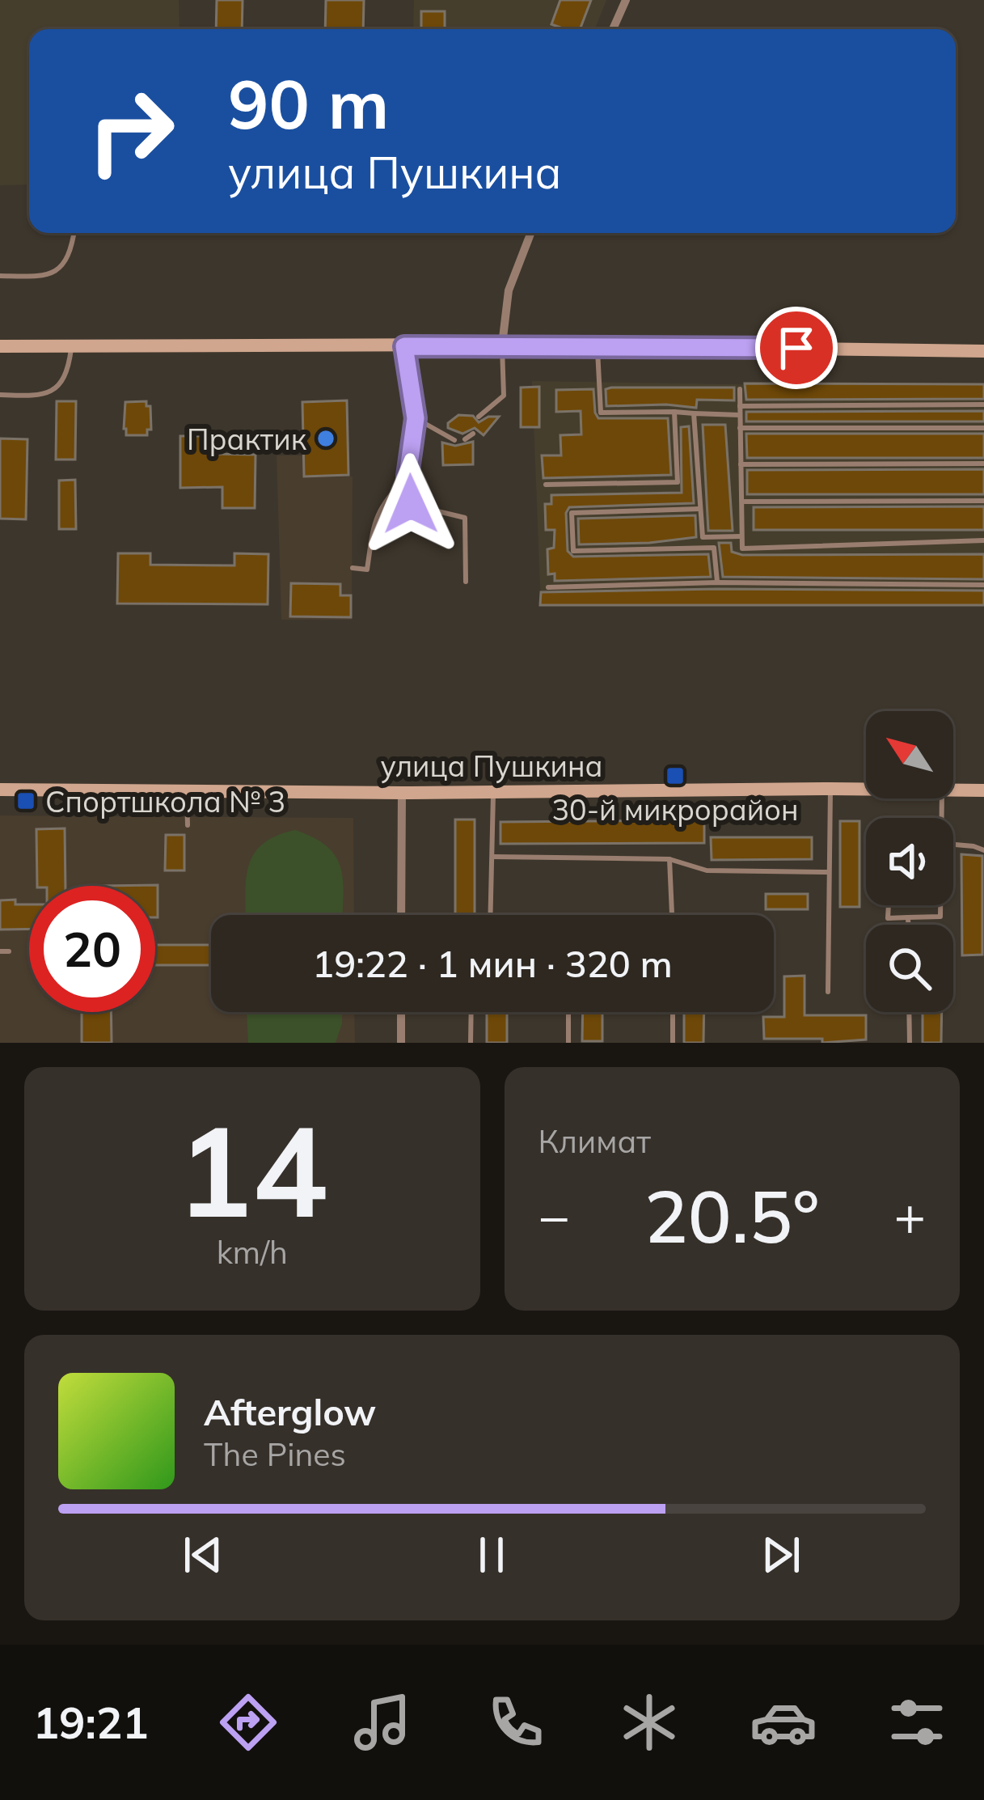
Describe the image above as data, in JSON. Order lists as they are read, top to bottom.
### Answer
{
  "streets": {
    "street": ["улица Пушкина"]
  },
  "places": {
    "other": ["Практик"],
    "transit": ["30-й микрорайон", "Спортшкола № 3"]
  },
  "north": "top left",
  "page": {
    "turn": ["90 m", "улица Пушкина"],
    "limit": "20",
    "trip": "19:22 · 1 мин · 320 m",
    "tile": [
      ["14", "km/h"],
      "Климат"
    ],
    "heat": ["−", "20.5°", "+"],
    "song": ["Afterglow", "The Pines"],
    "tabs": "19:21"
  }
}
